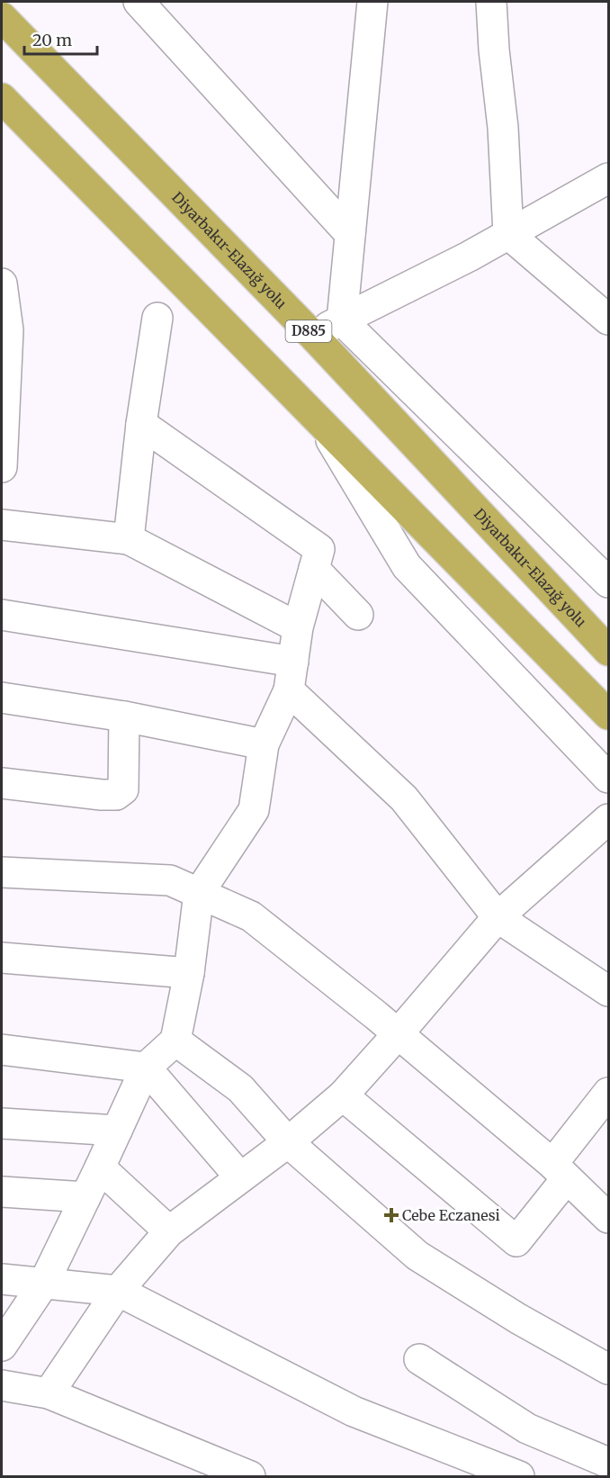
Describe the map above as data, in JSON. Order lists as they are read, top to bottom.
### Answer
{
  "streets": {
    "highway": ["Diyarbakır-Elazığ yolu", "D885"]
  },
  "places": {
    "health": ["Cebe Eczanesi"]
  },
  "scale_bar": "20 m"
}
